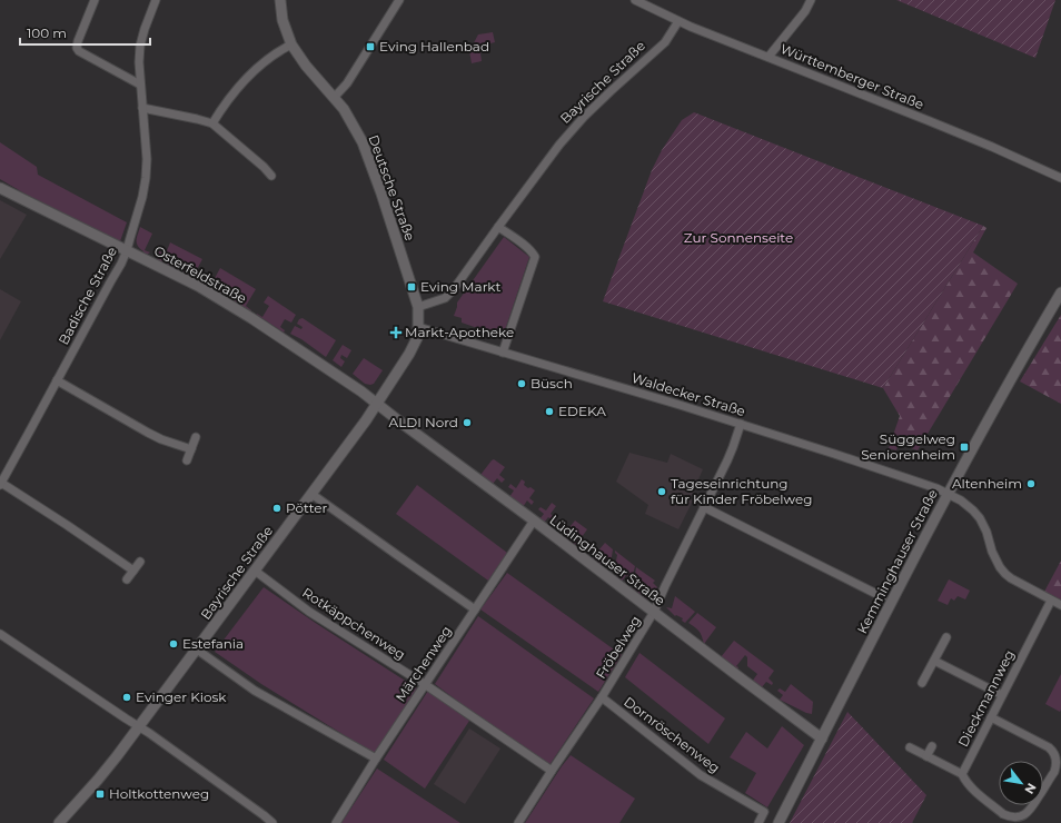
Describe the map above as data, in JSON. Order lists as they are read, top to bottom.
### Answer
{
  "streets": {
    "street": [
      "Württemberger Straße",
      "Bayrische Straße",
      "Deutsche Straße",
      "Osterfeldstraße",
      "Badische Straße",
      "Waldecker Straße",
      "Lüdinghauser Straße",
      "Kemminghauser Straße",
      "Rotkäppchenweg",
      "Fröbelweg",
      "Märchenweg",
      "Dieckmannweg",
      "Dornröschenweg"
    ]
  },
  "crossings": [
    ["Württemberger Straße", "Bayrische Straße"],
    ["Bayrische Straße", "Deutsche Straße"],
    ["Bayrische Straße", "Osterfeldstraße"],
    ["Bayrische Straße", "Waldecker Straße"],
    ["Bayrische Straße", "Lüdinghauser Straße"],
    ["Bayrische Straße", "Rotkäppchenweg"],
    ["Deutsche Straße", "Waldecker Straße"],
    ["Osterfeldstraße", "Badische Straße"],
    ["Osterfeldstraße", "Lüdinghauser Straße"],
    ["Waldecker Straße", "Kemminghauser Straße"],
    ["Waldecker Straße", "Fröbelweg"],
    ["Waldecker Straße", "Dieckmannweg"],
    ["Lüdinghauser Straße", "Kemminghauser Straße"],
    ["Lüdinghauser Straße", "Fröbelweg"],
    ["Lüdinghauser Straße", "Märchenweg"],
    ["Rotkäppchenweg", "Fröbelweg"],
    ["Rotkäppchenweg", "Märchenweg"],
    ["Fröbelweg", "Dornröschenweg"]
  ],
  "parks": ["Zur Sonnenseite"],
  "places": {
    "transit": [
      "Eving Hallenbad",
      "Eving Markt",
      "Süggelweg Seniorenheim",
      "Holtkottenweg"
    ],
    "health": ["Markt-Apotheke"],
    "other": [
      "Büsch",
      "EDEKA",
      "ALDI Nord",
      "Altenheim",
      "Tageseinrichtung für Kinder Fröbelweg",
      "Pötter",
      "Estefania",
      "Evinger Kiosk"
    ]
  },
  "scale_bar": "100 m",
  "north": "bottom right"
}
